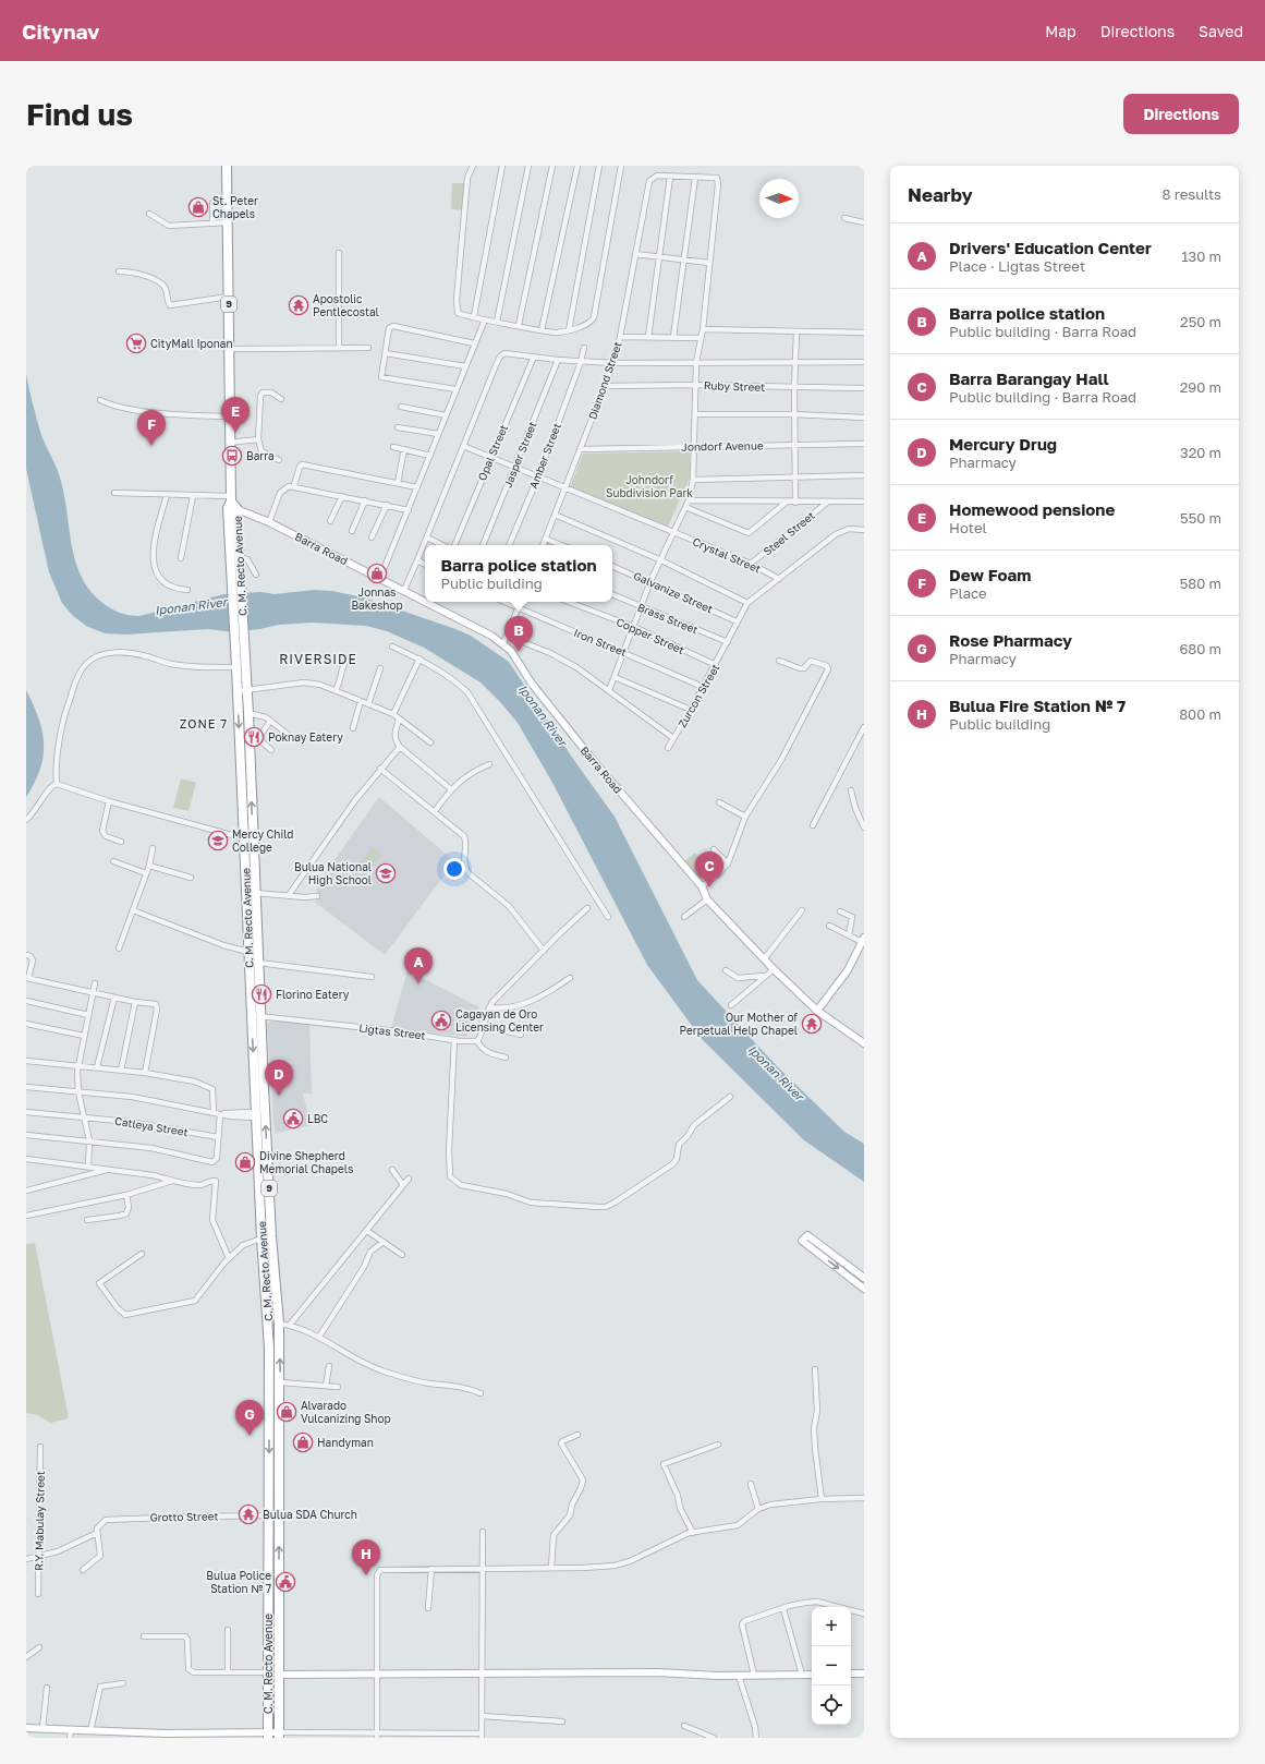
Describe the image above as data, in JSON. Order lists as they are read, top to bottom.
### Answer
{
  "streets": {
    "highway": ["9", "C. M. Recto Avenue"],
    "street": [
      "Diamond Street",
      "Ruby Street",
      "Jondorf Avenue",
      "Opal Street",
      "Jasper Street",
      "Amber Street",
      "Steel Street",
      "Barra Road",
      "Crystal Street",
      "Galvanize Street",
      "Brass Street",
      "Copper Street",
      "Iron Street",
      "Zurcon Street",
      "Ligtas Street",
      "Catleya Street",
      "Grotto Street",
      "R.Y. Mabulay Street"
    ]
  },
  "crossings": [
    ["9", "Barra Road"],
    ["9", "C. M. Recto Avenue"],
    ["Diamond Street", "Ruby Street"],
    ["Diamond Street", "Jondorf Avenue"],
    ["Diamond Street", "Crystal Street"],
    ["Opal Street", "Crystal Street"],
    ["Jasper Street", "Crystal Street"],
    ["Amber Street", "Crystal Street"],
    ["Steel Street", "Crystal Street"],
    ["Barra Road", "C. M. Recto Avenue"],
    ["Crystal Street", "Zurcon Street"],
    ["C. M. Recto Avenue", "Ligtas Street"],
    ["C. M. Recto Avenue", "Grotto Street"],
    ["Galvanize Street", "Zurcon Street"],
    ["Brass Street", "Zurcon Street"],
    ["Copper Street", "Zurcon Street"],
    ["Iron Street", "Zurcon Street"],
    ["Grotto Street", "R.Y. Mabulay Street"]
  ],
  "districts": ["RIVERSIDE", "ZONE 7"],
  "water": ["Iponan River"],
  "parks": ["Johndorf Subdivision Park"],
  "places": {
    "shop": [
      "St. Peter Chapels",
      "Jonnas Bakeshop",
      "Divine Shepherd Memorial Chapels",
      "Alvarado Vulcanizing Shop",
      "Handyman"
    ],
    "temple": ["Apostolic Pentlecostal", "Our Mother of Perpetual Help Chapel", "Bulua SDA Church"],
    "supermarket": ["CityMall Iponan"],
    "bus stop": ["Barra"],
    "restaurant": ["Poknay Eatery", "Florino Eatery"],
    "school or university": ["Mercy Child College", "Bulua National High School"],
    "public building": ["Cagayan de Oro Licensing Center", "LBC", "Bulua Police Station № 7"]
  },
  "north": "right",
  "page": {
    "header": "Citynav",
    "nav": ["Map", "Directions", "Saved"],
    "buttons": "Directions",
    "title": "Find us",
    "heading": ["Nearby", "8 results"],
    "list": [
      {
        "mark": "A",
        "name": "Drivers' Education Center",
        "note": "Place · Ligtas Street",
        "value": "130 m"
      },
      {
        "mark": "B",
        "name": "Barra police station",
        "note": "Public building · Barra Road",
        "value": "250 m"
      },
      {
        "mark": "C",
        "name": "Barra Barangay Hall",
        "note": "Public building · Barra Road",
        "value": "290 m"
      },
      {
        "mark": "D",
        "name": "Mercury Drug",
        "note": "Pharmacy",
        "value": "320 m"
      },
      {
        "mark": "E",
        "name": "Homewood pensione",
        "note": "Hotel",
        "value": "550 m"
      },
      {
        "mark": "F",
        "name": "Dew Foam",
        "note": "Place",
        "value": "580 m"
      },
      {
        "mark": "G",
        "name": "Rose Pharmacy",
        "note": "Pharmacy",
        "value": "680 m"
      },
      {
        "mark": "H",
        "name": "Bulua Fire Station № 7",
        "note": "Public building",
        "value": "800 m"
      }
    ],
    "pins": [
      "E",
      "F",
      "B",
      "C",
      "A",
      "D",
      "G",
      "H"
    ],
    "popup": ["Barra police station", "Public building"],
    "map_buttons": ["+", "−"]
  }
}
